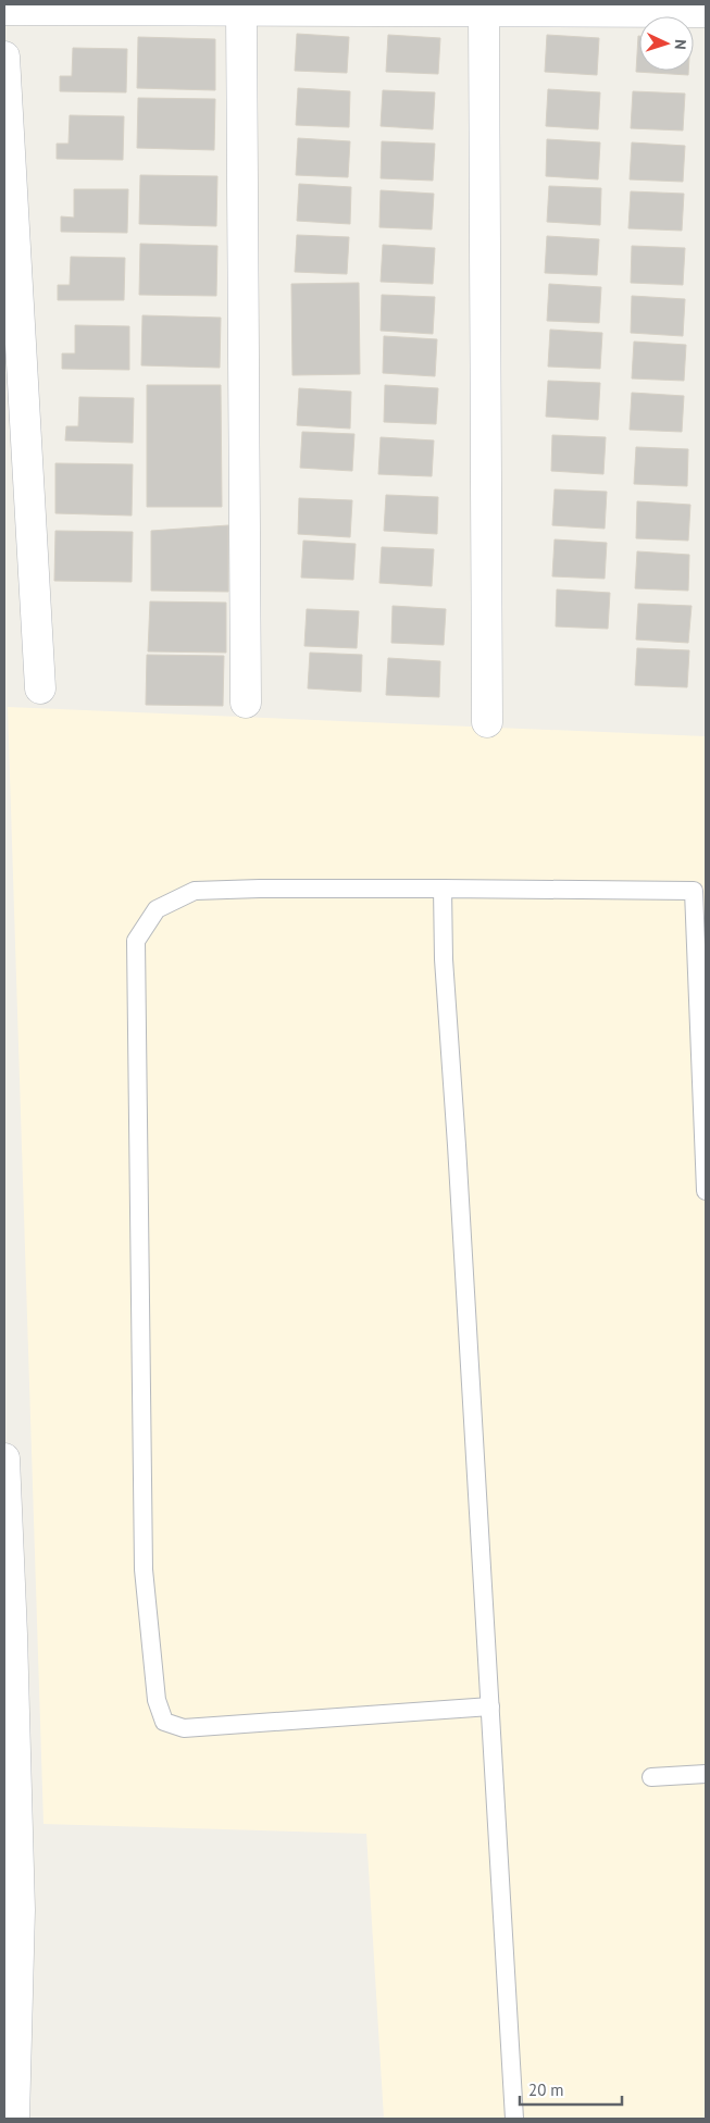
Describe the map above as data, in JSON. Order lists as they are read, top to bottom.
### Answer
{
  "scale_bar": "20 m",
  "north": "right"
}
